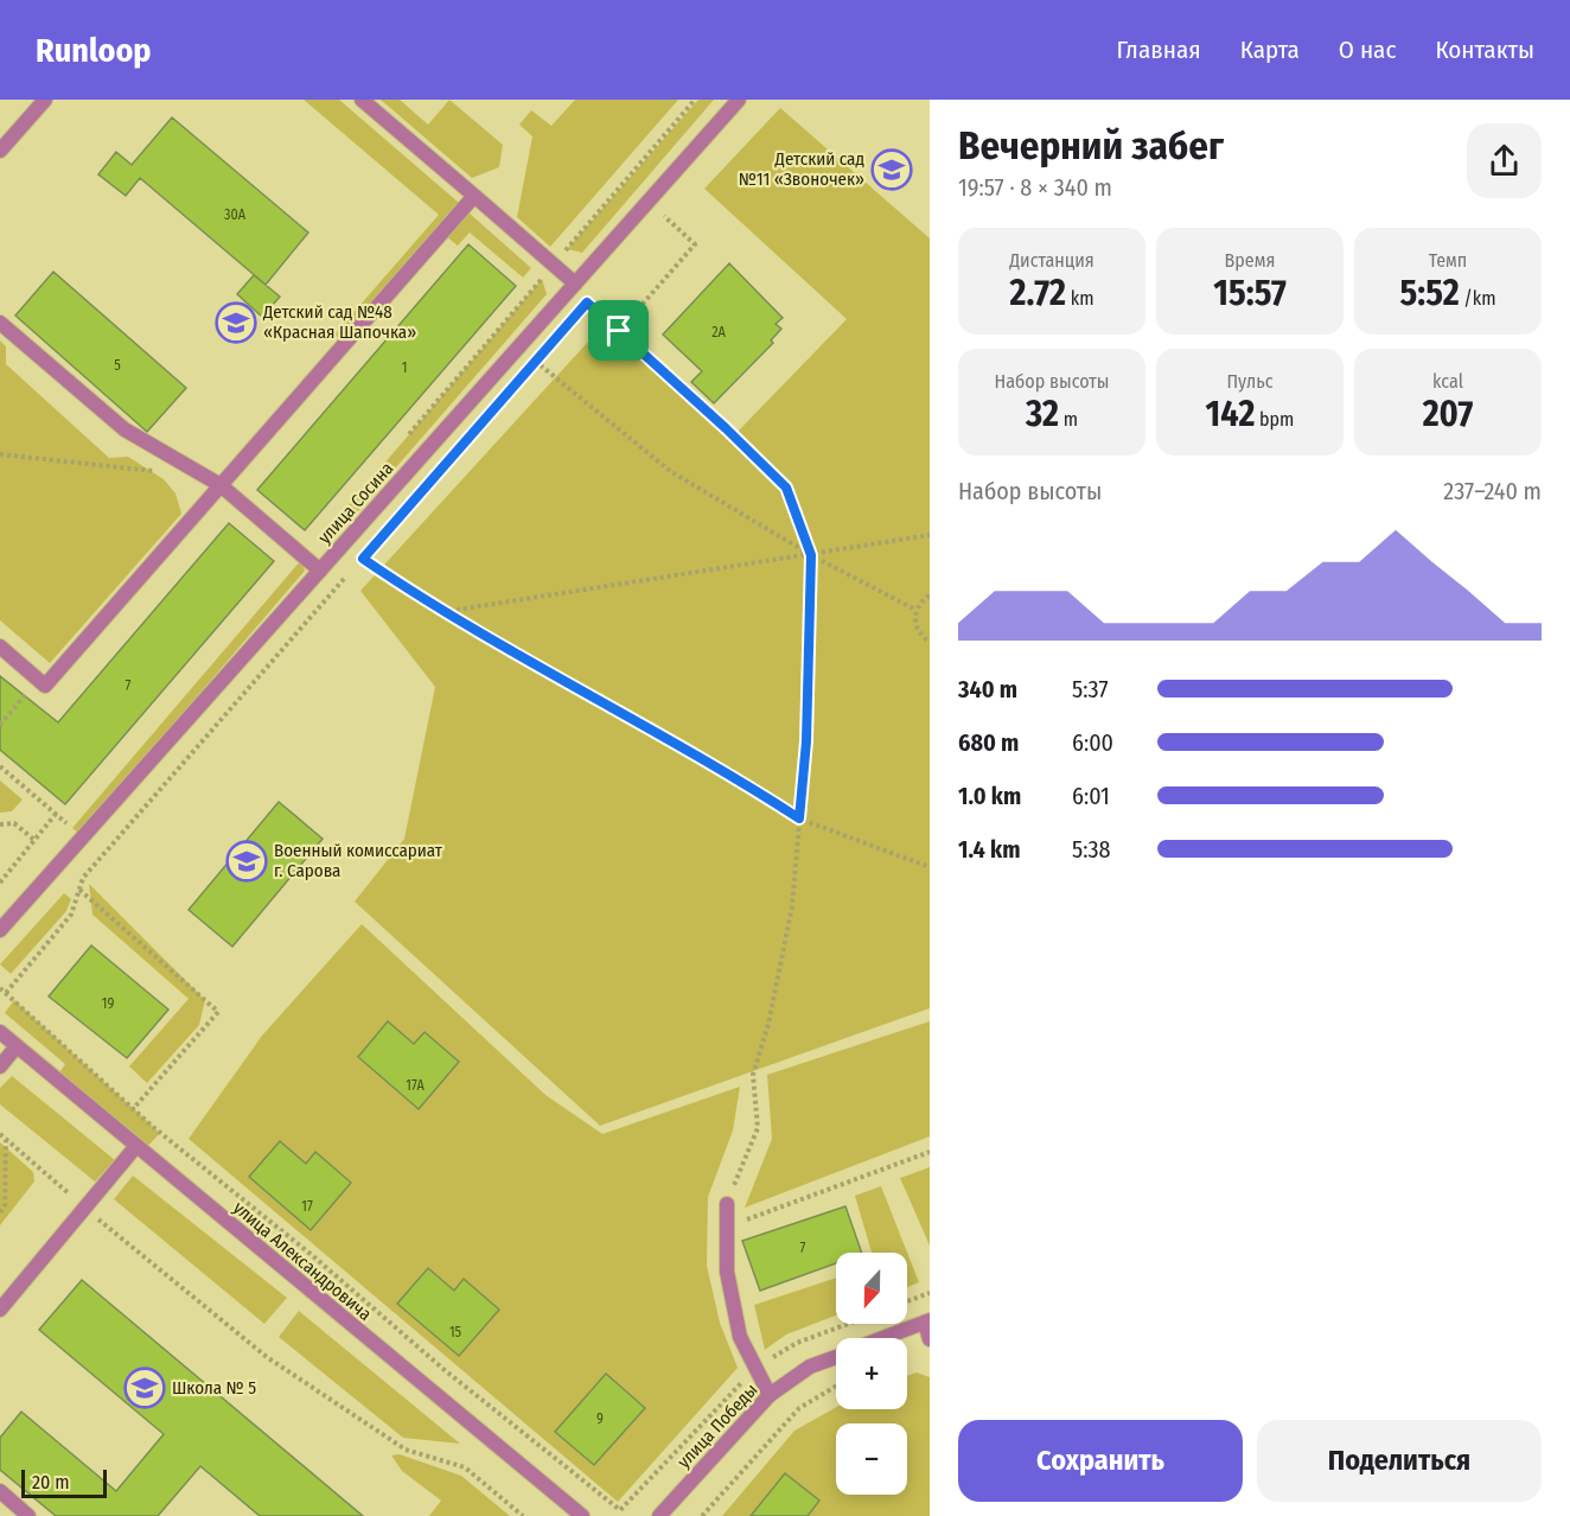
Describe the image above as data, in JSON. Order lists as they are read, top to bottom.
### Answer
{
  "streets": {
    "street": ["улица Сосина", "улица Александровича", "улица Победы"]
  },
  "places": {
    "school or university": [
      "Детский сад №11 «Звоночек»",
      "Детский сад №48 «Красная Шапочка»",
      "Военный комиссариат г. Сарова",
      "Школа № 5"
    ]
  },
  "house_numbers": [
    "30А",
    "2А",
    "5",
    "1",
    "7",
    "19",
    "17А",
    "17",
    "7",
    "15",
    "9"
  ],
  "scale_bar": "20 m",
  "north": "bottom",
  "page": {
    "header": "Runloop",
    "nav": [
      "Главная",
      "Карта",
      "О нас",
      "Контакты"
    ],
    "heading": ["Вечерний забег", "19:57 · 8 × 340 m"],
    "stats": [
      ["Дистанция", "2.72 km"],
      ["Время", "15:57"],
      ["Темп", "5:52 /km"],
      ["Набор высоты", "32 m"],
      ["Пульс", "142 bpm"],
      ["kcal", "207"]
    ],
    "chart": ["Набор высоты", "237–240 m"],
    "list": [
      {
        "name": "340 m",
        "note": "5:37"
      },
      {
        "name": "680 m",
        "note": "6:00"
      },
      {
        "name": "1.0 km",
        "note": "6:01"
      },
      {
        "name": "1.4 km",
        "note": "5:38"
      }
    ],
    "map_buttons": ["+", "−"],
    "buttons": ["Сохранить", "Поделиться"],
    "scale": "20 m"
  }
}
